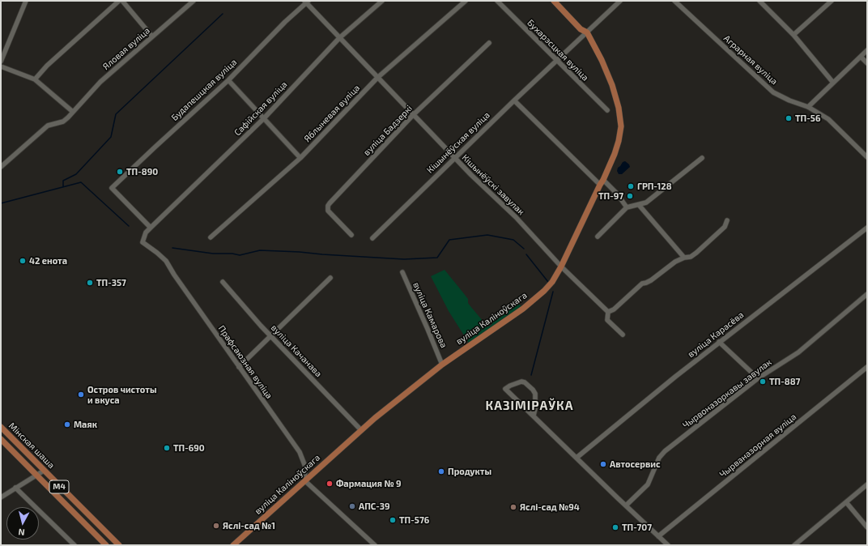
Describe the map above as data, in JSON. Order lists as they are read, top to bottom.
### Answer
{
  "streets": {
    "main road": ["вуліца Каліноўскага", "Мінская шаша", "М4"],
    "street": [
      "Яловая вуліца",
      "Бухарэсцкая вуліца",
      "Аграрная вуліца",
      "Будапешцкая вуліца",
      "Сафійская вуліца",
      "Яблыневая вуліца",
      "вуліца Бадзеркі",
      "Кішынёўская вуліца",
      "Кішынёўскі завулак",
      "вуліца Камарова",
      "вуліца Карасёва",
      "вуліца Качанава",
      "Прафсаюзная вуліца",
      "Чырвоназоркавы завулак",
      "Чырваназорная вуліца"
    ]
  },
  "crossings": [
    ["Бухарэсцкая вуліца", "Кішынёўская вуліца"],
    ["Будапешцкая вуліца", "Сафійская вуліца"],
    ["Будапешцкая вуліца", "Яблыневая вуліца"],
    ["Будапешцкая вуліца", "вуліца Бадзеркі"],
    ["Будапешцкая вуліца", "Кішынёўскі завулак"],
    ["Будапешцкая вуліца", "Прафсаюзная вуліца"],
    ["Сафійская вуліца", "Прафсаюзная вуліца"],
    ["вуліца Бадзеркі", "Кішынёўскі завулак"],
    ["Кішынёўская вуліца", "Кішынёўскі завулак"],
    ["Кішынёўская вуліца", "вуліца Каліноўскага"],
    ["Кішынёўскі завулак", "вуліца Каліноўскага"],
    ["вуліца Камарова", "вуліца Каліноўскага"],
    ["вуліца Каліноўскага", "вуліца Качанава"],
    ["вуліца Каліноўскага", "Прафсаюзная вуліца"]
  ],
  "districts": ["КАЗІМІРАЎКА"],
  "places": [
    "ТП-56",
    "ТП-890",
    "ГРП-128",
    "ТП-97",
    "42 енота",
    "ТП-357",
    "ТП-887",
    "Остров чистоты и вкуса",
    "Маяк",
    "ТП-690",
    "Автосервис",
    "Продукты",
    "Фармация № 9",
    "АПС-39",
    "Яслі-сад №94",
    "ТП-576",
    "Яслі-сад №1",
    "ТП-707"
  ],
  "north": "bottom"
}
